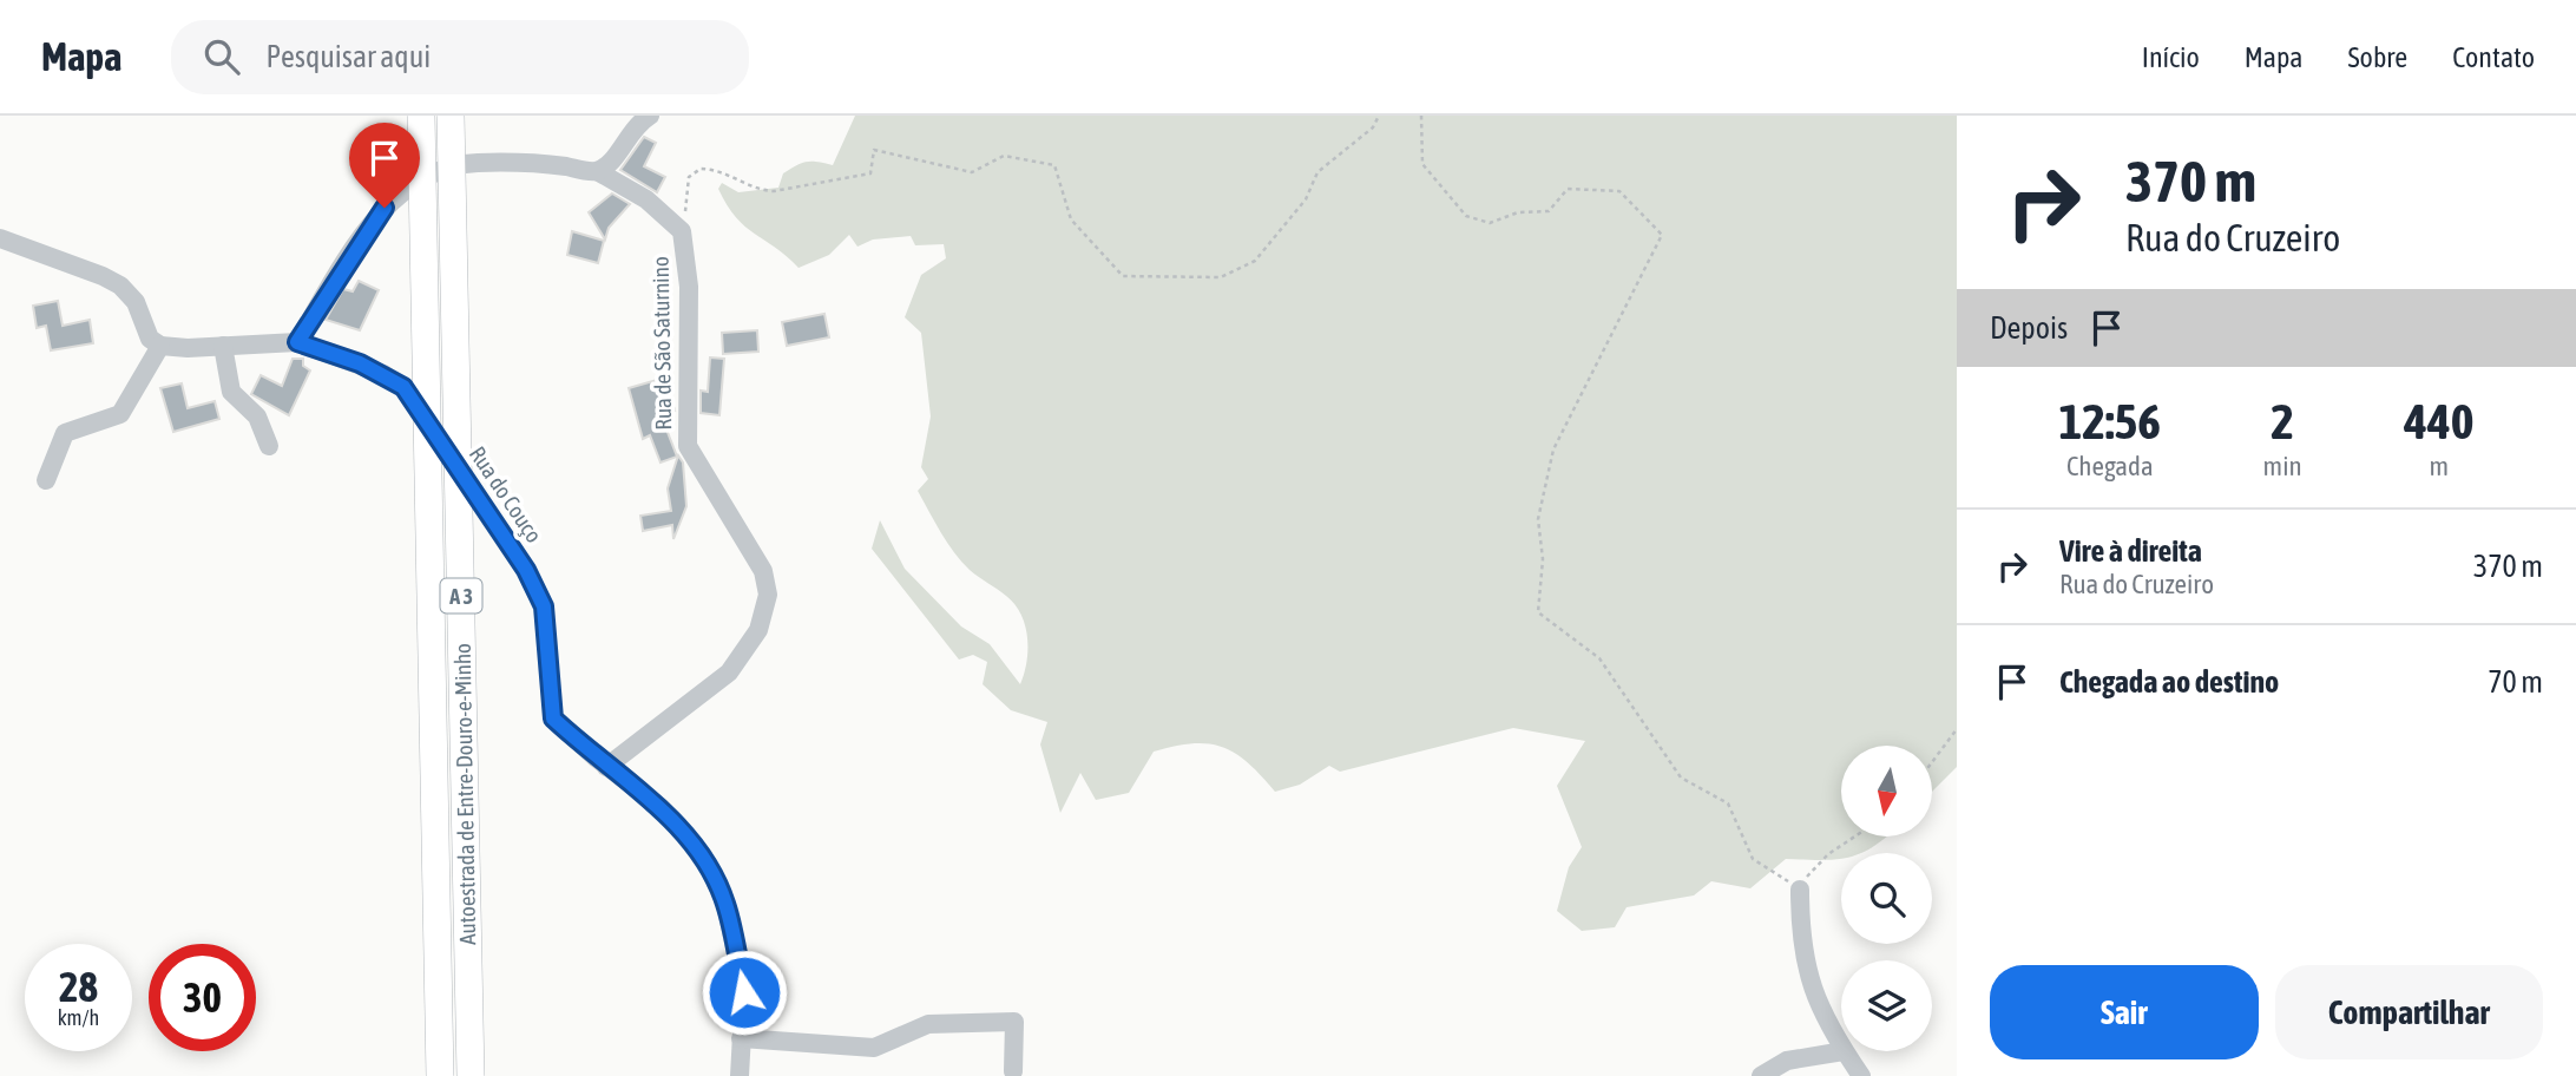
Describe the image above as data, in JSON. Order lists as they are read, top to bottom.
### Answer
{
  "streets": {
    "highway": ["A 3", "Autoestrada de Entre-Douro-e-Minho"],
    "street": ["Rua de São Saturnino", "Rua do Couço"]
  },
  "crossings": [
    ["Rua de São Saturnino", "Rua do Couço"]
  ],
  "north": "bottom",
  "page": {
    "header": "Mapa",
    "search": "Pesquisar aqui",
    "nav": [
      "Início",
      "Mapa",
      "Sobre",
      "Contato"
    ],
    "turn": ["370 m", "Rua do Cruzeiro"],
    "then": "Depois",
    "eta": [
      "12:56",
      "Chegada",
      "2",
      "min",
      "440",
      "m"
    ],
    "list": [
      {
        "name": "Vire à direita",
        "note": "Rua do Cruzeiro",
        "value": "370 m"
      },
      {
        "name": "Chegada ao destino",
        "value": "70 m"
      }
    ],
    "speed": "28 km/h",
    "limit": "30",
    "buttons": ["Sair", "Compartilhar"]
  }
}
